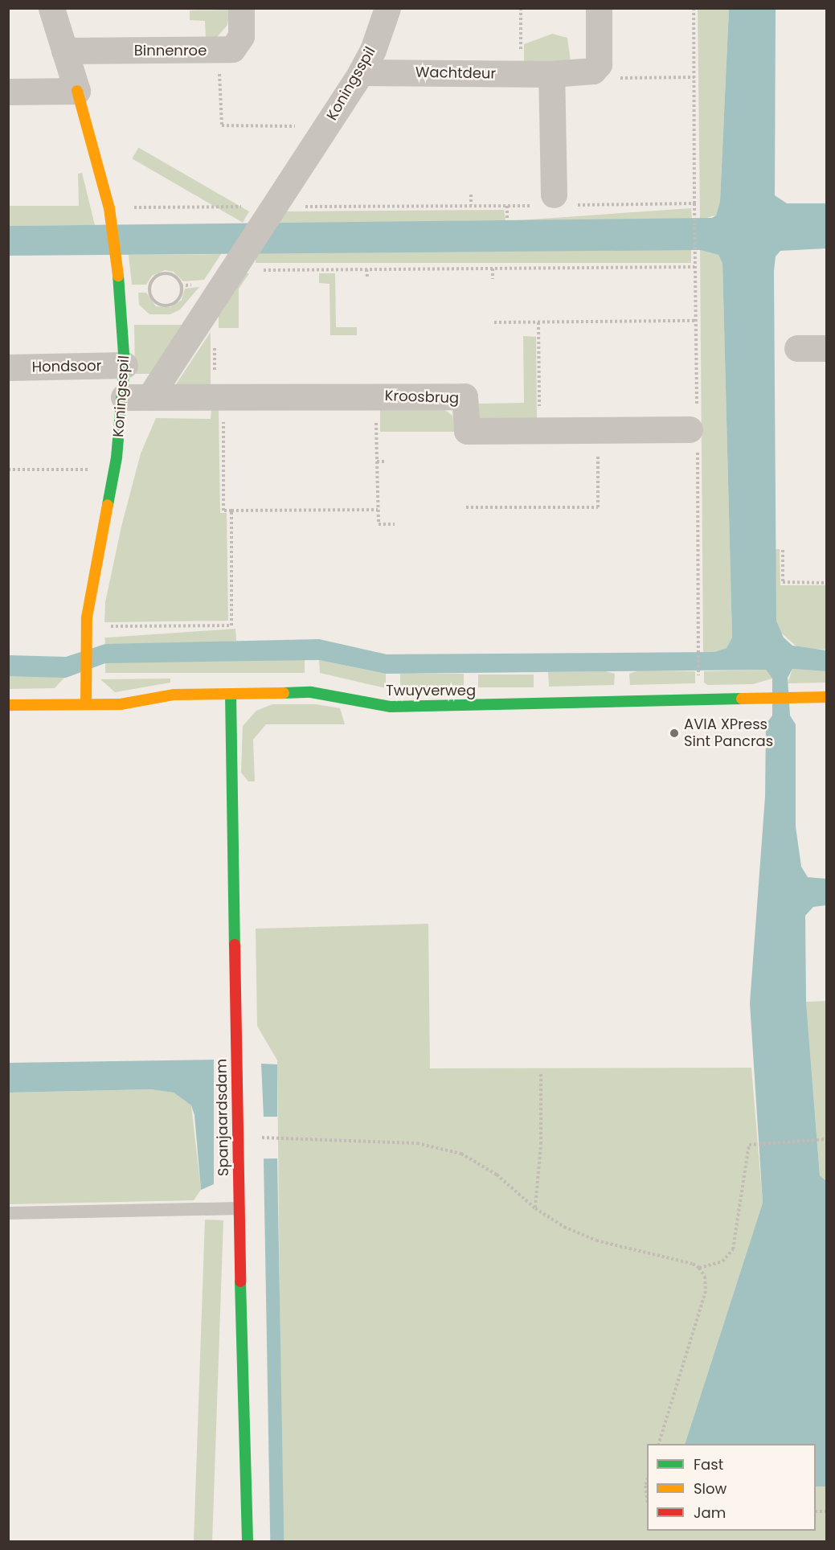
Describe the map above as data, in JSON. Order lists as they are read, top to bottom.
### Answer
{
  "streets": {
    "street": [
      "Binnenroe",
      "Wachtdeur",
      "Koningsspil",
      "Hondsoor",
      "Kroosbrug",
      "Twuyverweg",
      "Spanjaardsdam"
    ]
  },
  "crossings": [
    ["Wachtdeur", "Koningsspil"],
    ["Koningsspil", "Hondsoor"],
    ["Koningsspil", "Kroosbrug"],
    ["Koningsspil", "Twuyverweg"],
    ["Twuyverweg", "Spanjaardsdam"]
  ],
  "places": ["AVIA XPress Sint Pancras"],
  "legend": ["Fast", "Slow", "Jam"]
}
